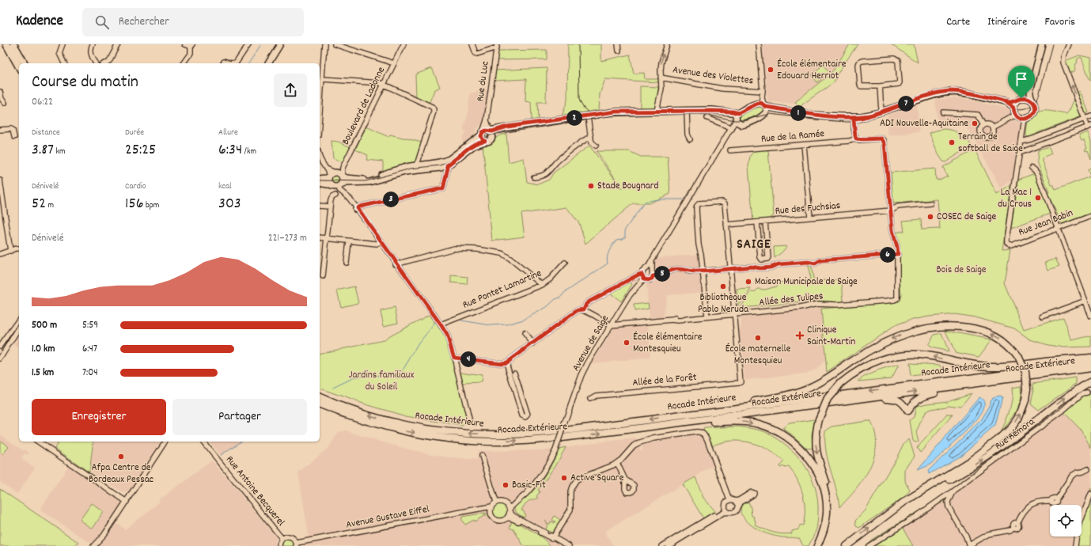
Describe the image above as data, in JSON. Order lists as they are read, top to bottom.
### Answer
{
  "streets": {
    "highway": ["Rocade Extérieure", "Rocade Intérieure"],
    "street": [
      "Avenue des Violettes",
      "Rue du Luc",
      "Boulevard de Ladonne",
      "Rue de la Ramée",
      "Rue des Fuchsias",
      "Rue Jean Babin",
      "Rue Pontet Lamartine",
      "Allée des Tulipes",
      "Avenue de Saige",
      "Allée de la Forêt",
      "Rue Rémora",
      "Rue Antoine Becquerel",
      "Avenue Gustave Eiffel"
    ]
  },
  "crossings": [
    ["Rue de la Ramée", "Rue des Fuchsias"],
    ["Allée des Tulipes", "Avenue de Saige"],
    ["Allée des Tulipes", "Allée de la Forêt"],
    ["Avenue de Saige", "Avenue Gustave Eiffel"],
    ["Rue Antoine Becquerel", "Avenue Gustave Eiffel"]
  ],
  "one_way": ["Rocade Intérieure"],
  "districts": ["SAIGE"],
  "parks": ["Bois de Saige", "Jardins familiaux du Soleil"],
  "places": {
    "other": [
      "École élémentaire Edouard Herriot",
      "ADI Nouvelle-Aquitaine",
      "Terrain de softball de Saige",
      "Stade Bougnard",
      "La Mac 1 du Crous",
      "COSEC de Saige",
      "Maison Municipale de Saige",
      "Bibliothèque Pablo Neruda",
      "École maternelle Montesquieu",
      "École élémentaire Montesquieu",
      "Afpa Centre de Bordeaux Pessac",
      "Active Square",
      "Basic-Fit"
    ],
    "health": ["Clinique Saint-Martin"]
  },
  "page": {
    "header": "Kadence",
    "search": "Rechercher",
    "nav": ["Carte", "Itinéraire", "Favoris"],
    "heading": ["Course du matin", "06:22"],
    "pins": [
      "7",
      "1",
      "2",
      "3",
      "6",
      "5",
      "4"
    ],
    "stats": [
      ["Distance", "3.87 km"],
      ["Durée", "25:25"],
      ["Allure", "6:34 /km"],
      ["Dénivelé", "52 m"],
      ["Cardio", "156 bpm"],
      ["kcal", "303"]
    ],
    "chart": ["Dénivelé", "221–273 m"],
    "list": [
      {
        "name": "500 m",
        "note": "5:59"
      },
      {
        "name": "1.0 km",
        "note": "6:47"
      },
      {
        "name": "1.5 km",
        "note": "7:04"
      }
    ],
    "buttons": ["Enregistrer", "Partager"]
  }
}
